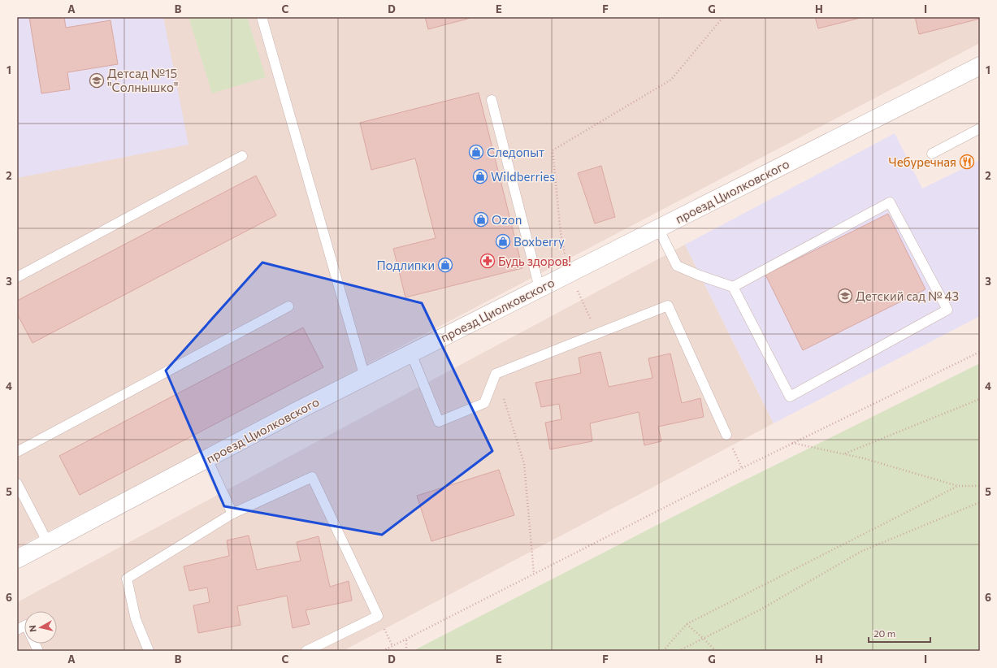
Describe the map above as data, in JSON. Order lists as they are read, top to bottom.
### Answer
{
  "streets": {
    "street": ["проезд Циолковского"]
  },
  "places": {
    "school or university": ["Детсад №15 \"Солнышко\"", "Детский сад № 43"],
    "shop": [
      "Следопыт",
      "Wildberries",
      "Ozon",
      "Boxberry",
      "Подлипки"
    ],
    "restaurant": ["Чебуречная"],
    "pharmacy": ["Будь здоров!"]
  },
  "scale_bar": "20 m",
  "north": "left",
  "grid": {
    "columns": [
      "A",
      "B",
      "C",
      "D",
      "E",
      "F",
      "G",
      "H",
      "I"
    ],
    "rows": [
      "1",
      "2",
      "3",
      "4",
      "5",
      "6"
    ]
  }
}
